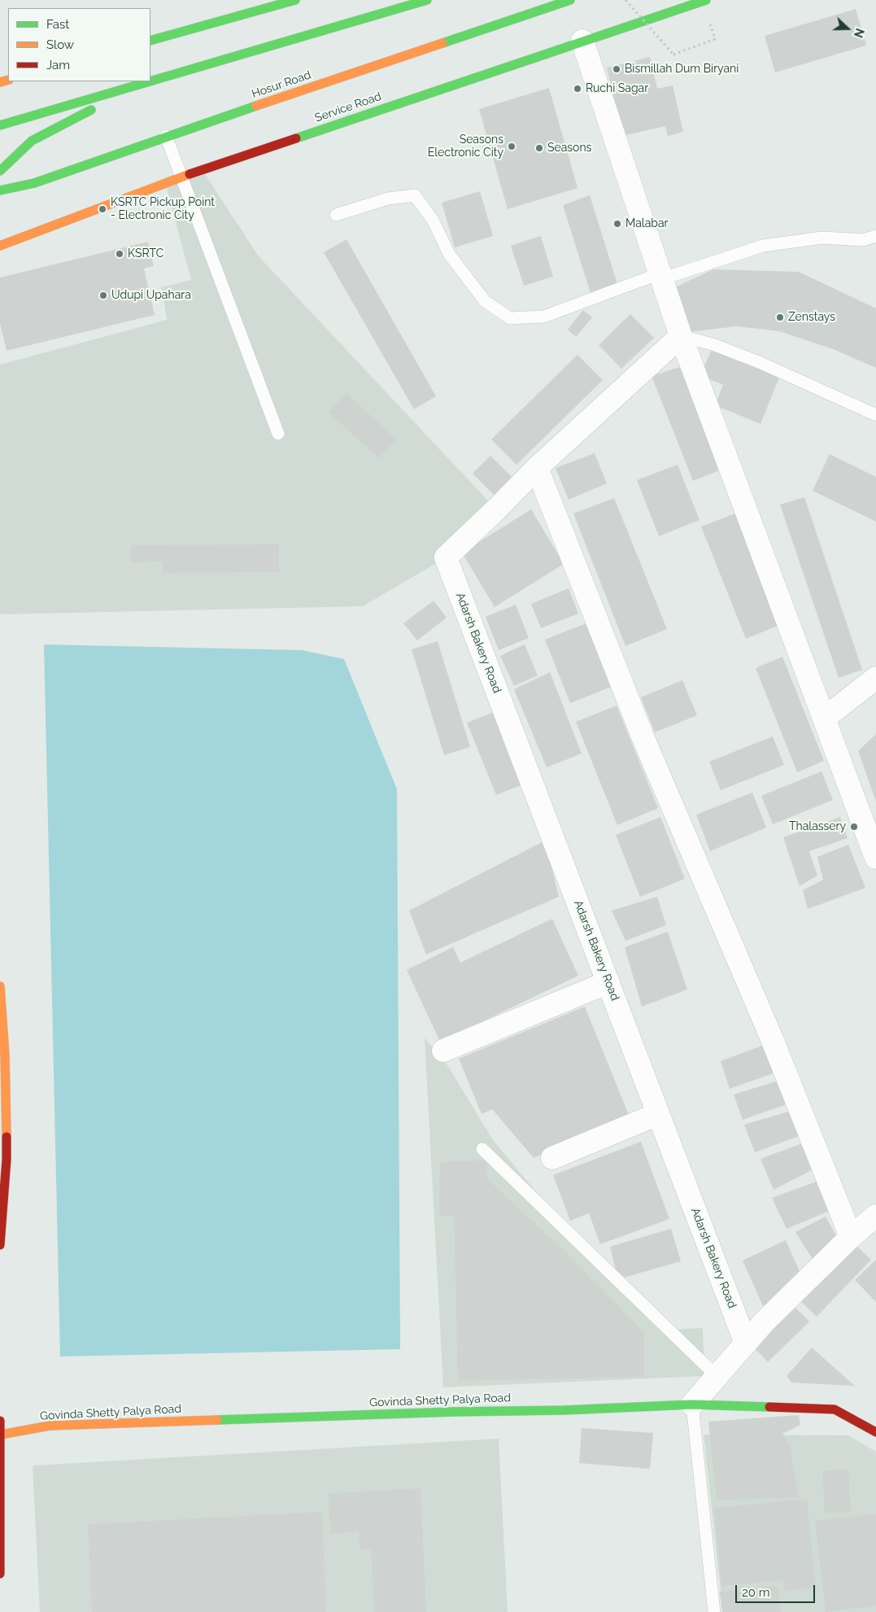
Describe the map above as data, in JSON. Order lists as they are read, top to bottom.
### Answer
{
  "streets": {
    "main road": ["Hosur Road", "Service Road", "Govinda Shetty Palya Road"],
    "street": ["Adarsh Bakery Road"]
  },
  "places": [
    "Bismillah Dum Biryani",
    "Ruchi Sagar",
    "Seasons Electronic City",
    "Seasons",
    "KSRTC Pickup Point - Electronic City",
    "Malabar",
    "KSRTC",
    "Udupi Upahara",
    "Zenstays",
    "Thalassery"
  ],
  "legend": ["Fast", "Slow", "Jam"],
  "scale_bar": "20 m",
  "north": "right"
}
